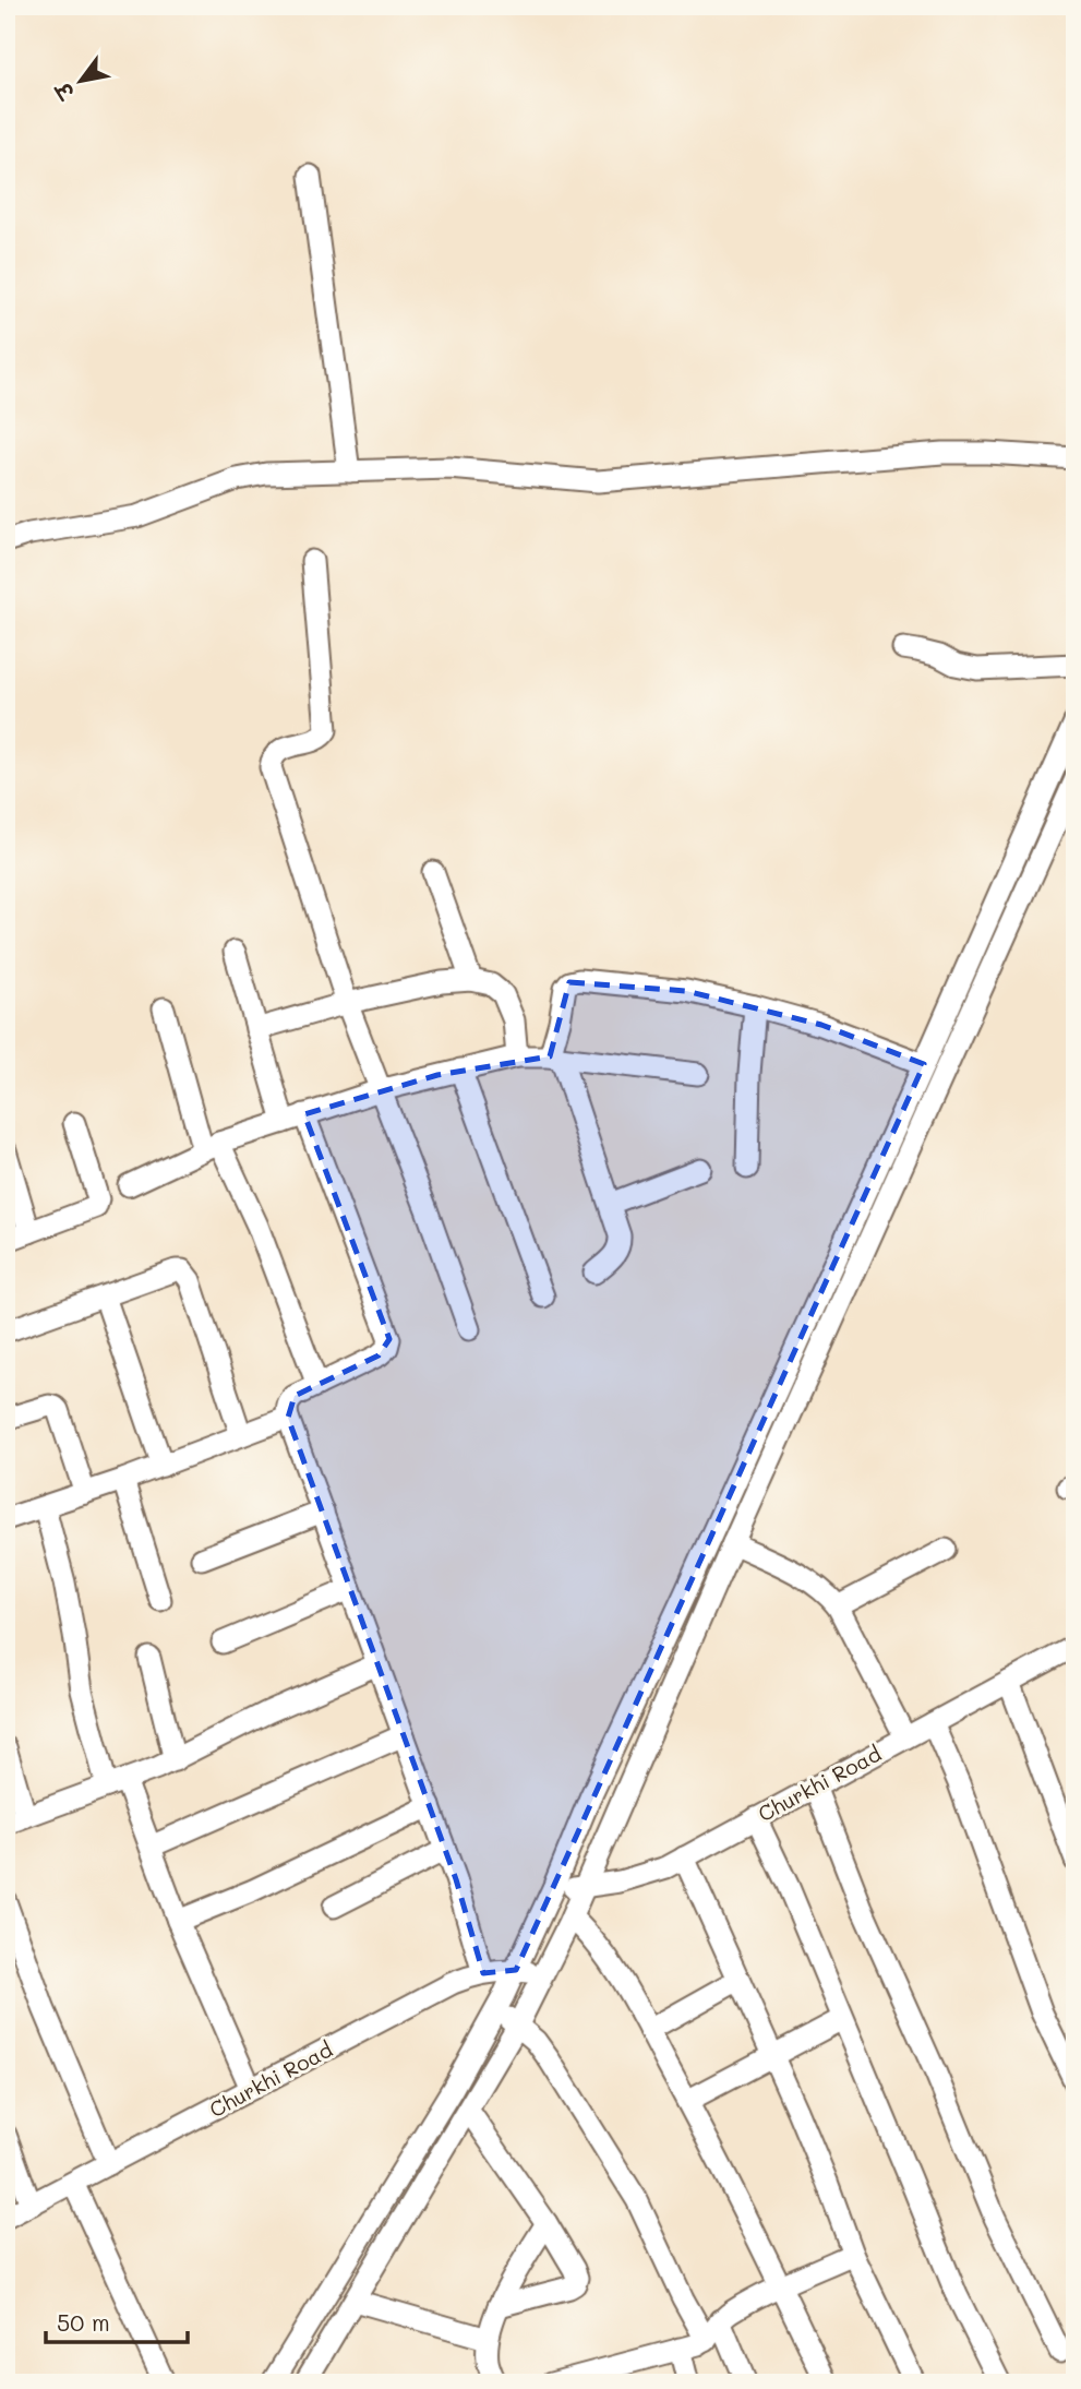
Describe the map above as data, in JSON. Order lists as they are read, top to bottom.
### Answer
{
  "streets": {
    "street": ["Churkhi Road"]
  },
  "scale_bar": "50 m",
  "north": "bottom left"
}
